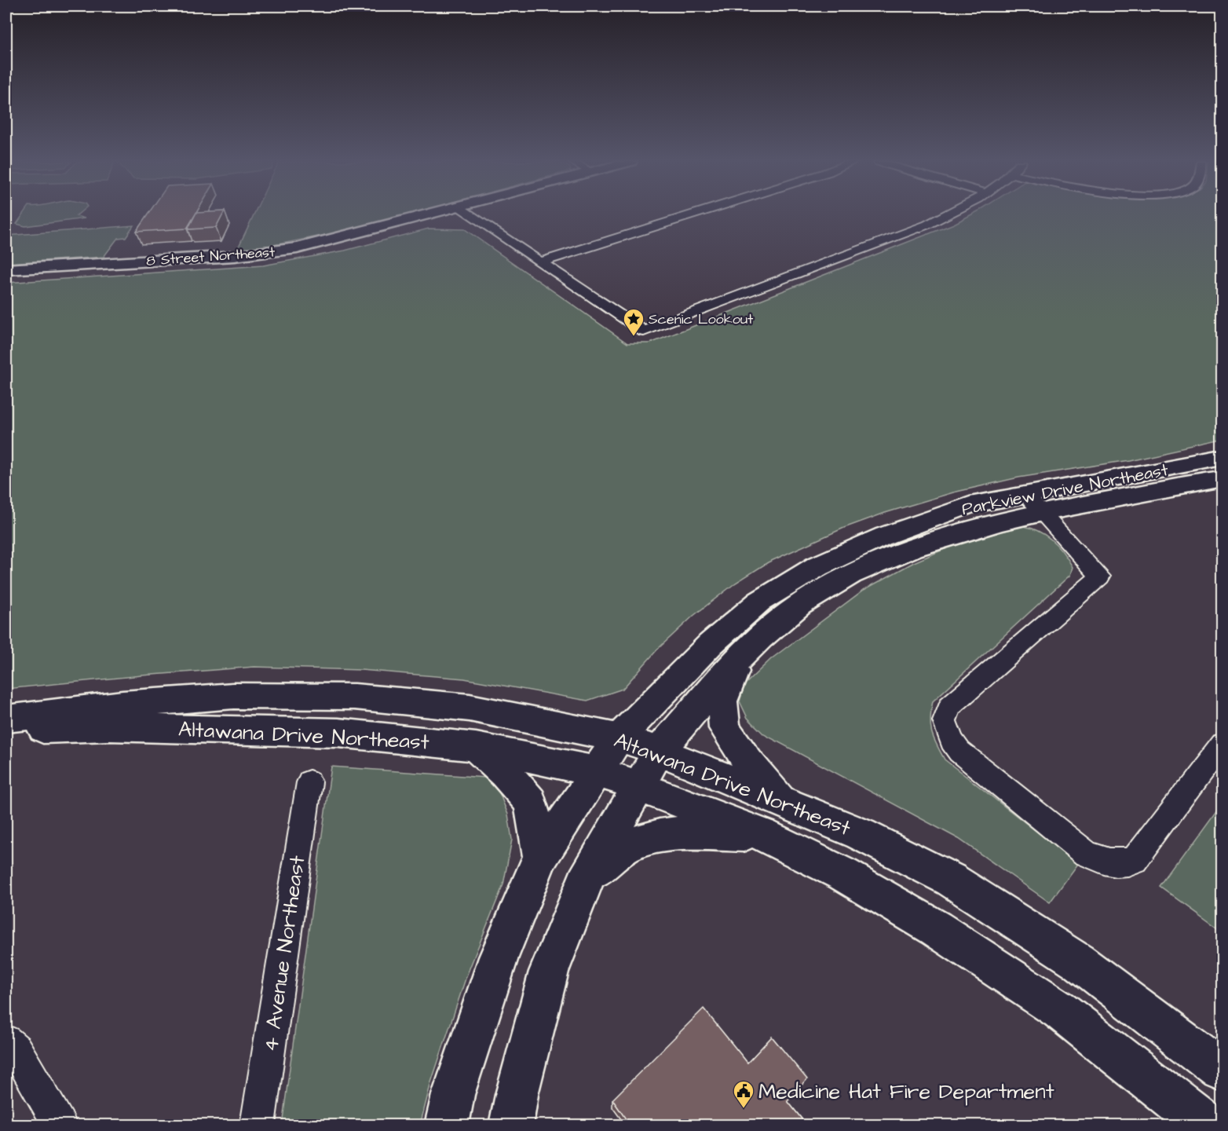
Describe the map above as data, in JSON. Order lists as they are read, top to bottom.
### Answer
{
  "streets": {
    "main road": ["8 Street Northeast", "Parkview Drive Northeast", "Altawana Drive Northeast"],
    "street": ["4 Avenue Northeast"]
  },
  "crossings": [
    ["Parkview Drive Northeast", "Altawana Drive Northeast"]
  ],
  "places": {
    "place": ["Scenic Lookout"],
    "public building": ["Medicine Hat Fire Department"]
  }
}
